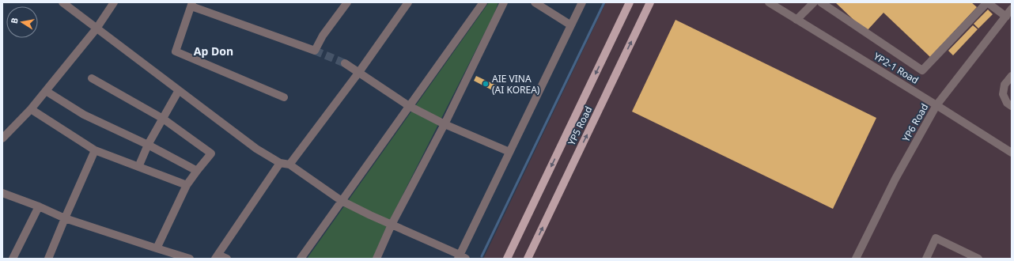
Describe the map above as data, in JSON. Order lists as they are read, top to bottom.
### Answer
{
  "streets": {
    "main road": ["YP5 Road"],
    "street": ["YP2-1 Road", "YP6 Road"]
  },
  "crossings": [
    ["YP2-1 Road", "YP6 Road"]
  ],
  "districts": ["Ap Don"],
  "places": ["AIE VINA (AI KOREA)"],
  "north": "left"
}
